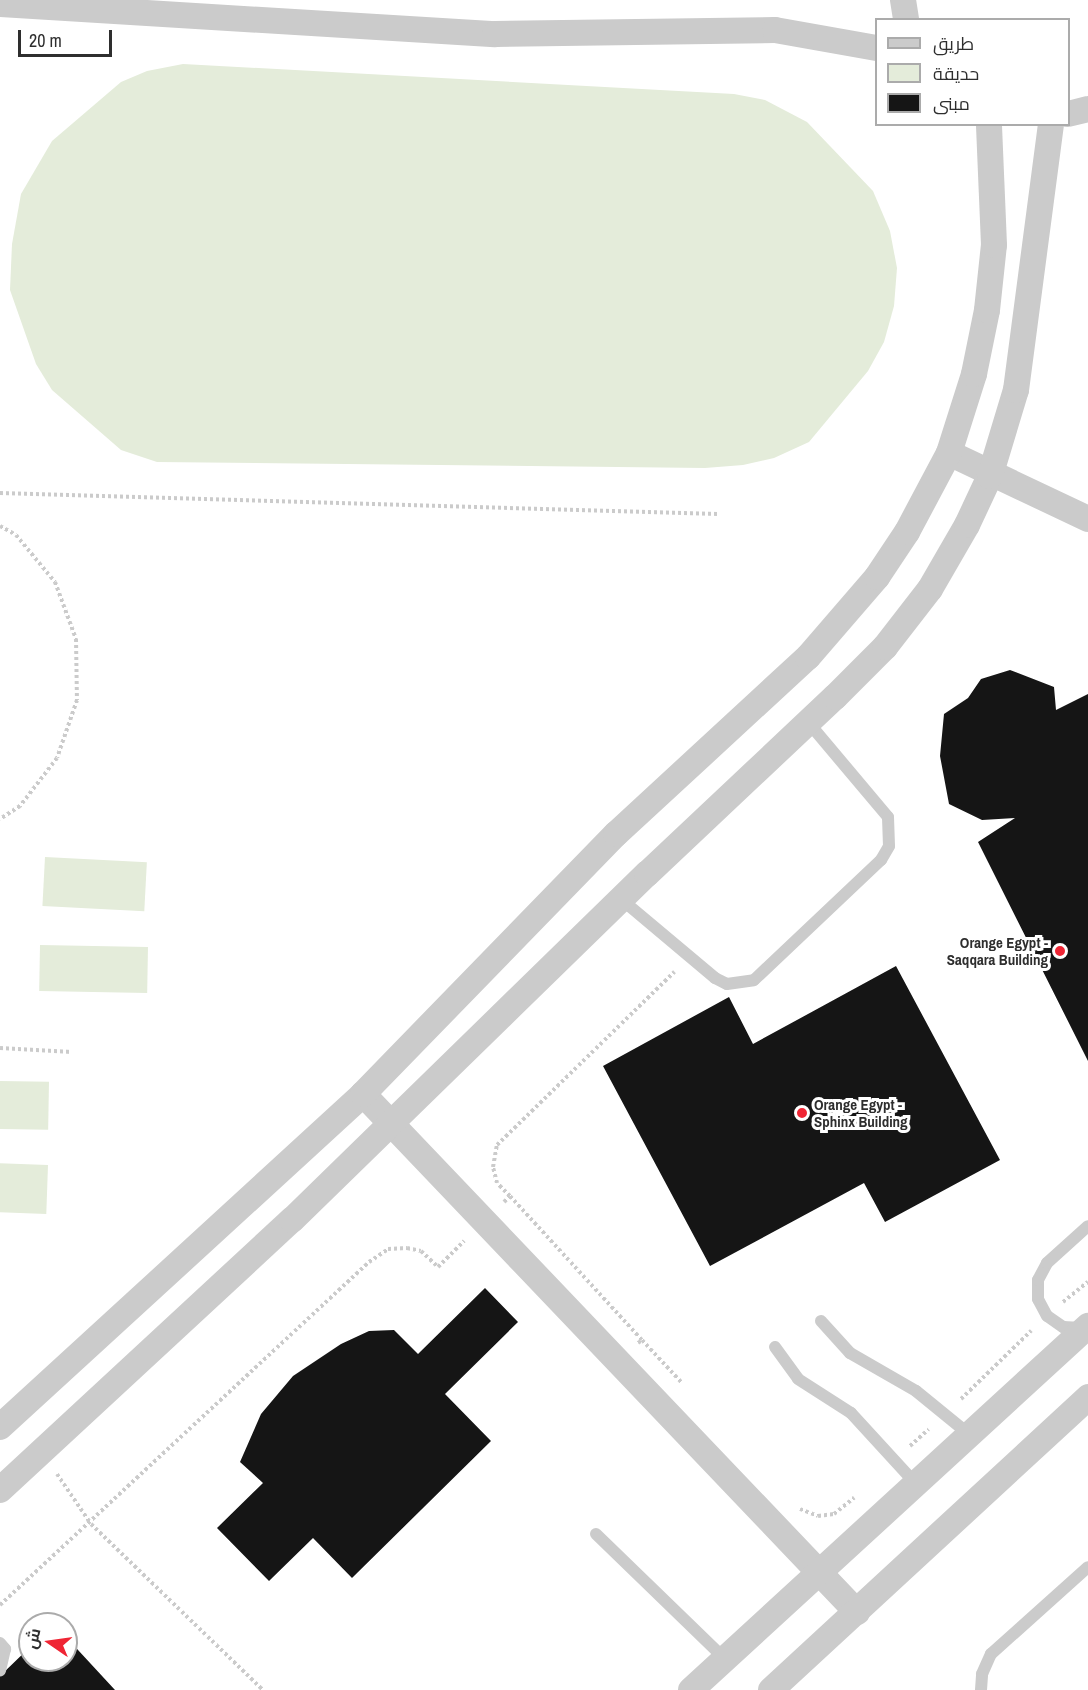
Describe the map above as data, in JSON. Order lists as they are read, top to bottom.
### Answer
{
  "places": ["Orange Egypt - Saqqara Building", "Orange Egypt - Sphinx Building"],
  "legend": ["طريق", "حديقة", "مبنى"],
  "scale_bar": "20 m",
  "north": "left"
}
